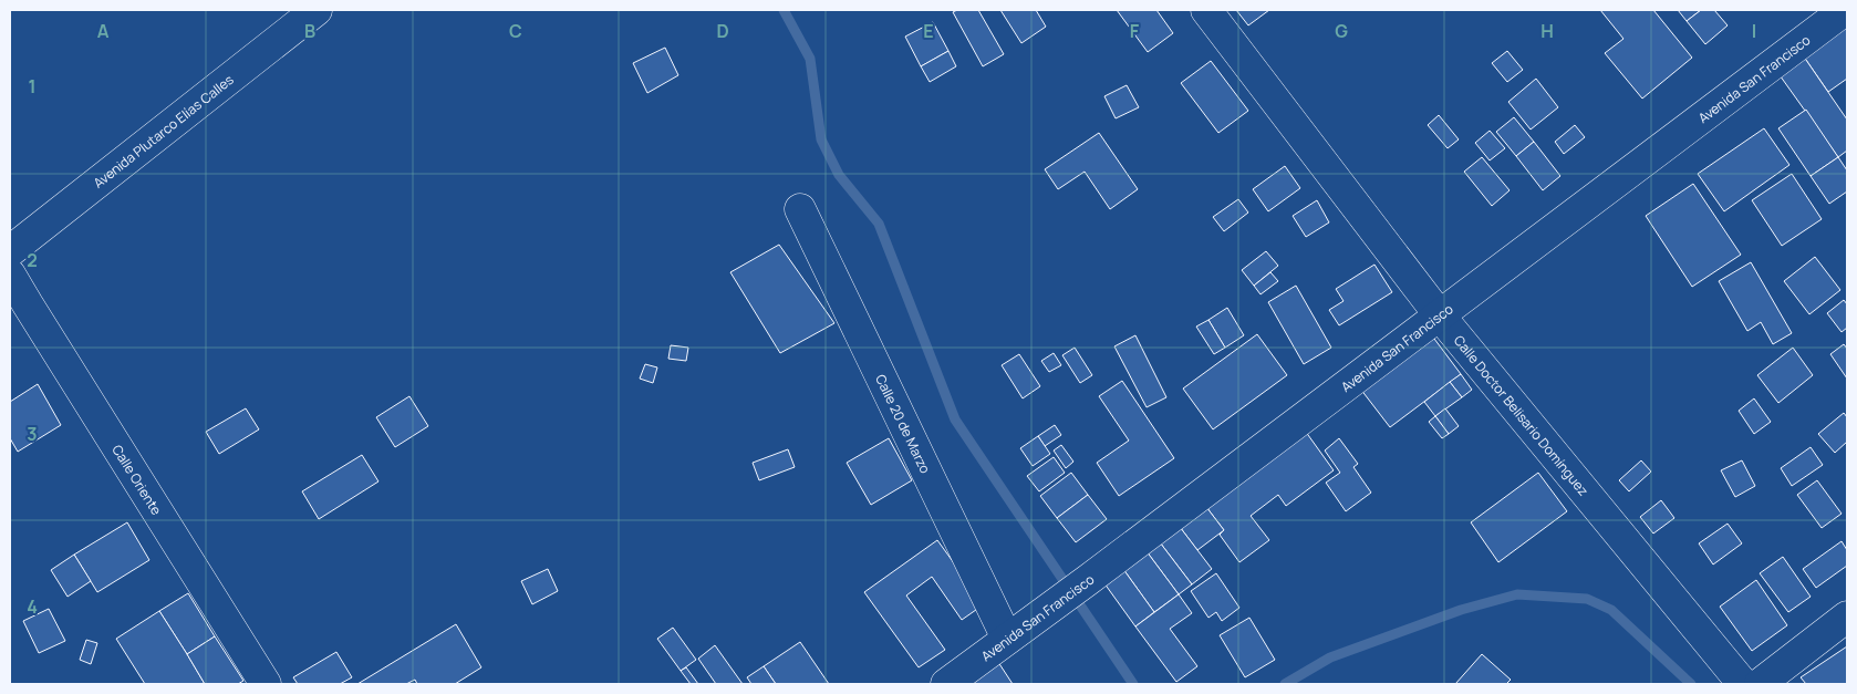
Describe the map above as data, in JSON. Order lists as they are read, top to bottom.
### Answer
{
  "streets": {
    "street": [
      "Avenida San Francisco",
      "Avenida Plutarco Elías Calles",
      "Calle Doctor Belisario Domínguez",
      "Calle 20 de Marzo",
      "Calle Oriente"
    ]
  },
  "crossings": [
    ["Avenida San Francisco", "Calle Doctor Belisario Domínguez"],
    ["Avenida San Francisco", "Calle 20 de Marzo"]
  ],
  "grid": {
    "columns": [
      "A",
      "B",
      "C",
      "D",
      "E",
      "F",
      "G",
      "H",
      "I"
    ],
    "rows": [
      "1",
      "2",
      "3",
      "4"
    ]
  }
}
